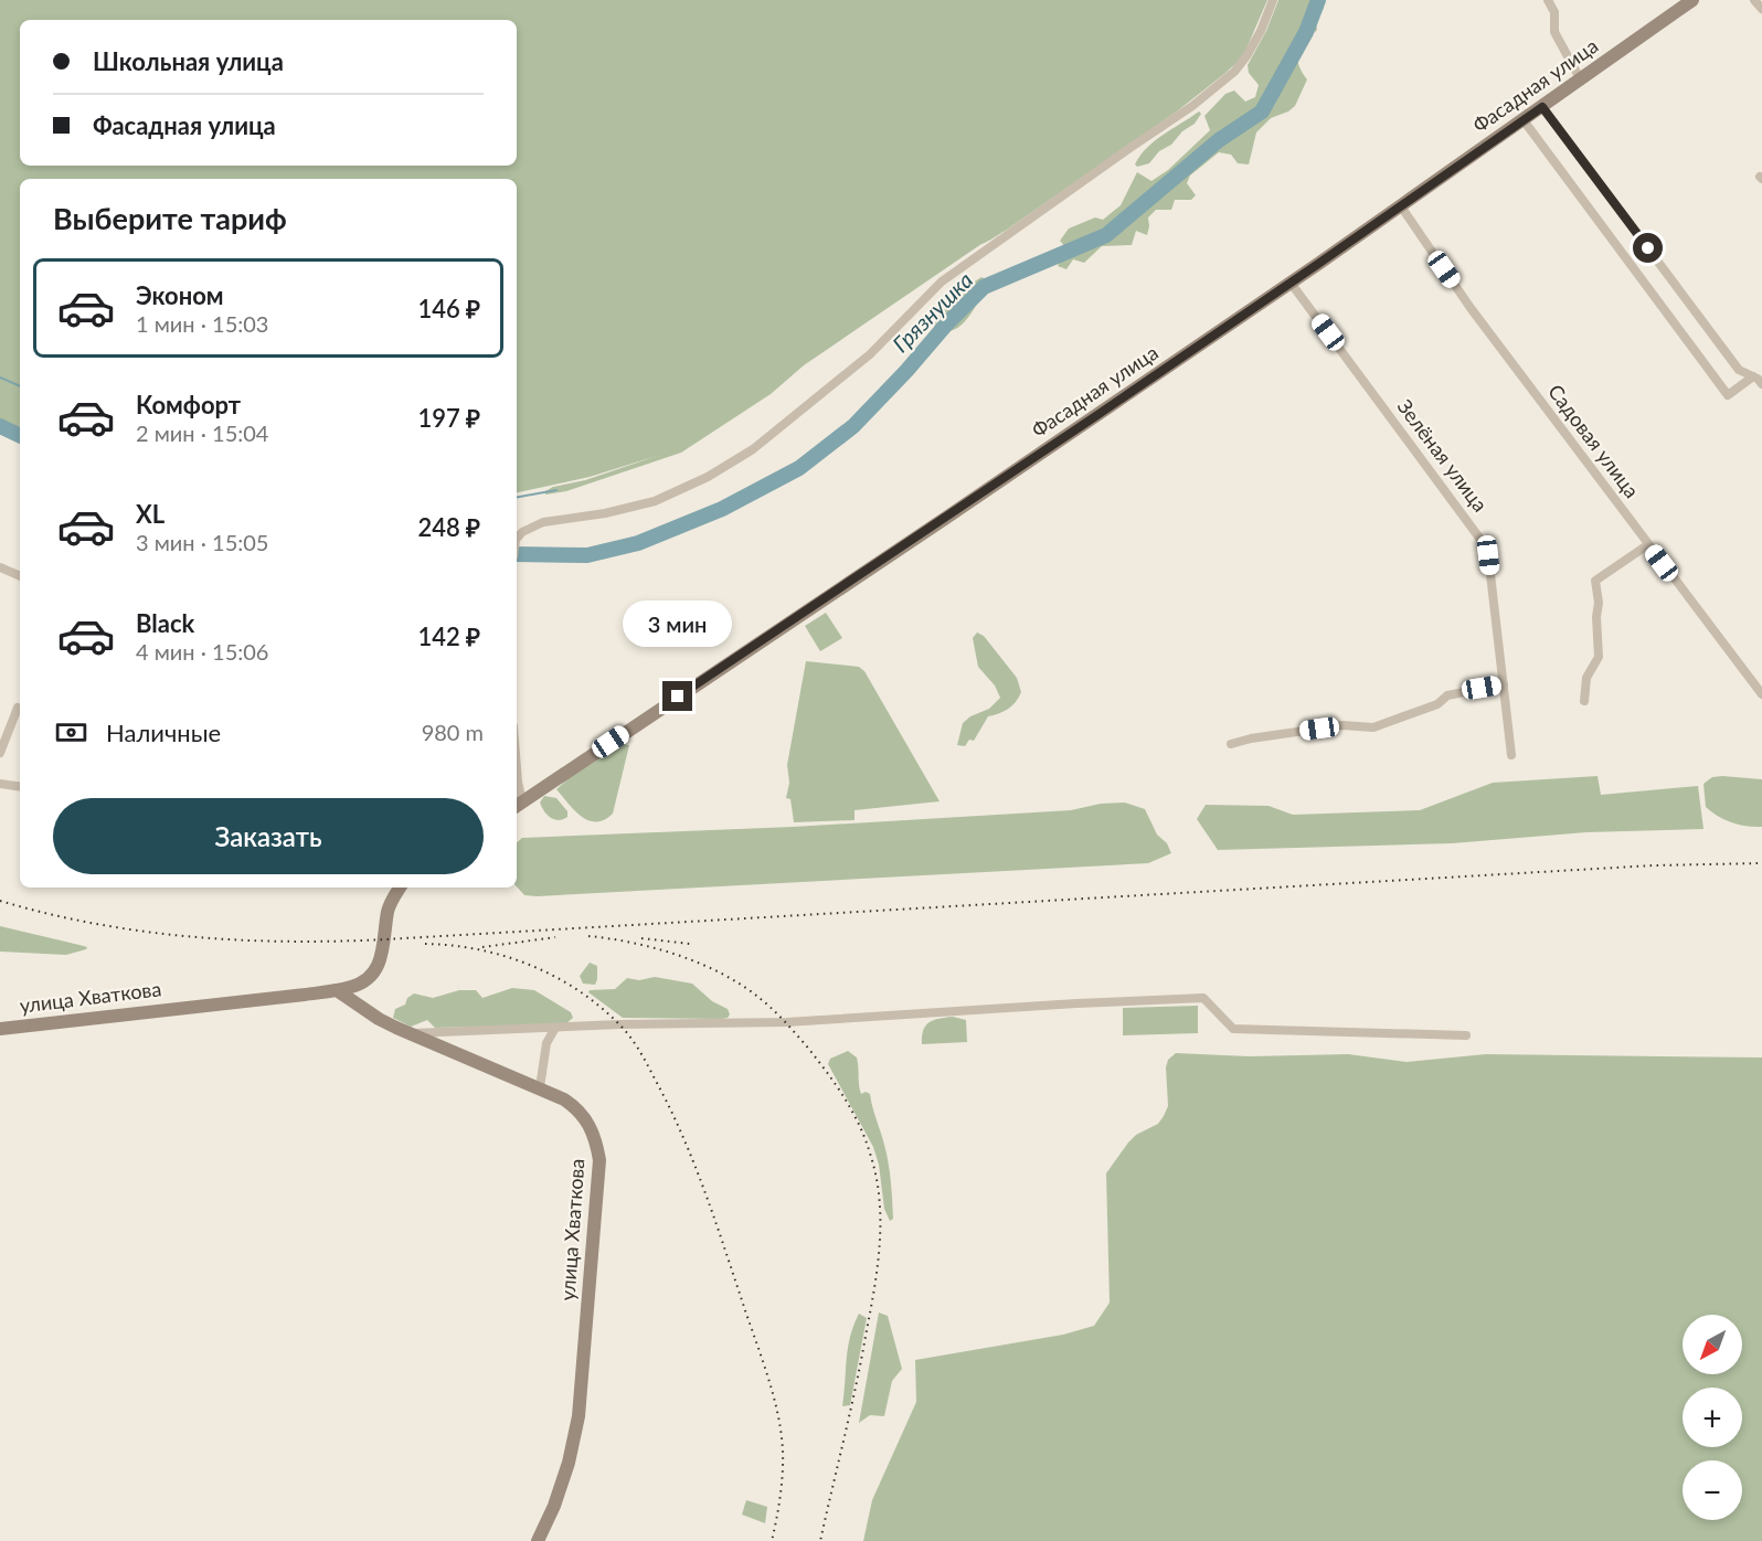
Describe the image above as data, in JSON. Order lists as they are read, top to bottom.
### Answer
{
  "streets": {
    "main road": ["Фасадная улица", "улица Хваткова"],
    "street": ["Садовая улица", "Зелёная улица"]
  },
  "crossings": [
    ["Фасадная улица", "Садовая улица"],
    ["Фасадная улица", "Зелёная улица"]
  ],
  "water": ["Грязнушка"],
  "north": "bottom left",
  "page": {
    "banner": ["Школьная улица", "Фасадная улица"],
    "heading": "Выберите тариф",
    "list": [
      {
        "name": "Эконом",
        "note": "1 мин · 15:03",
        "value": "146 ₽"
      },
      {
        "name": "Комфорт",
        "note": "2 мин · 15:04",
        "value": "197 ₽"
      },
      {
        "name": "XL",
        "note": "3 мин · 15:05",
        "value": "248 ₽"
      },
      {
        "name": "Black",
        "note": "4 мин · 15:06",
        "value": "142 ₽"
      }
    ],
    "bubble": "3 мин",
    "pay": ["Наличные", "980 m"],
    "buttons": "Заказать",
    "map_buttons": ["+", "−"]
  }
}
